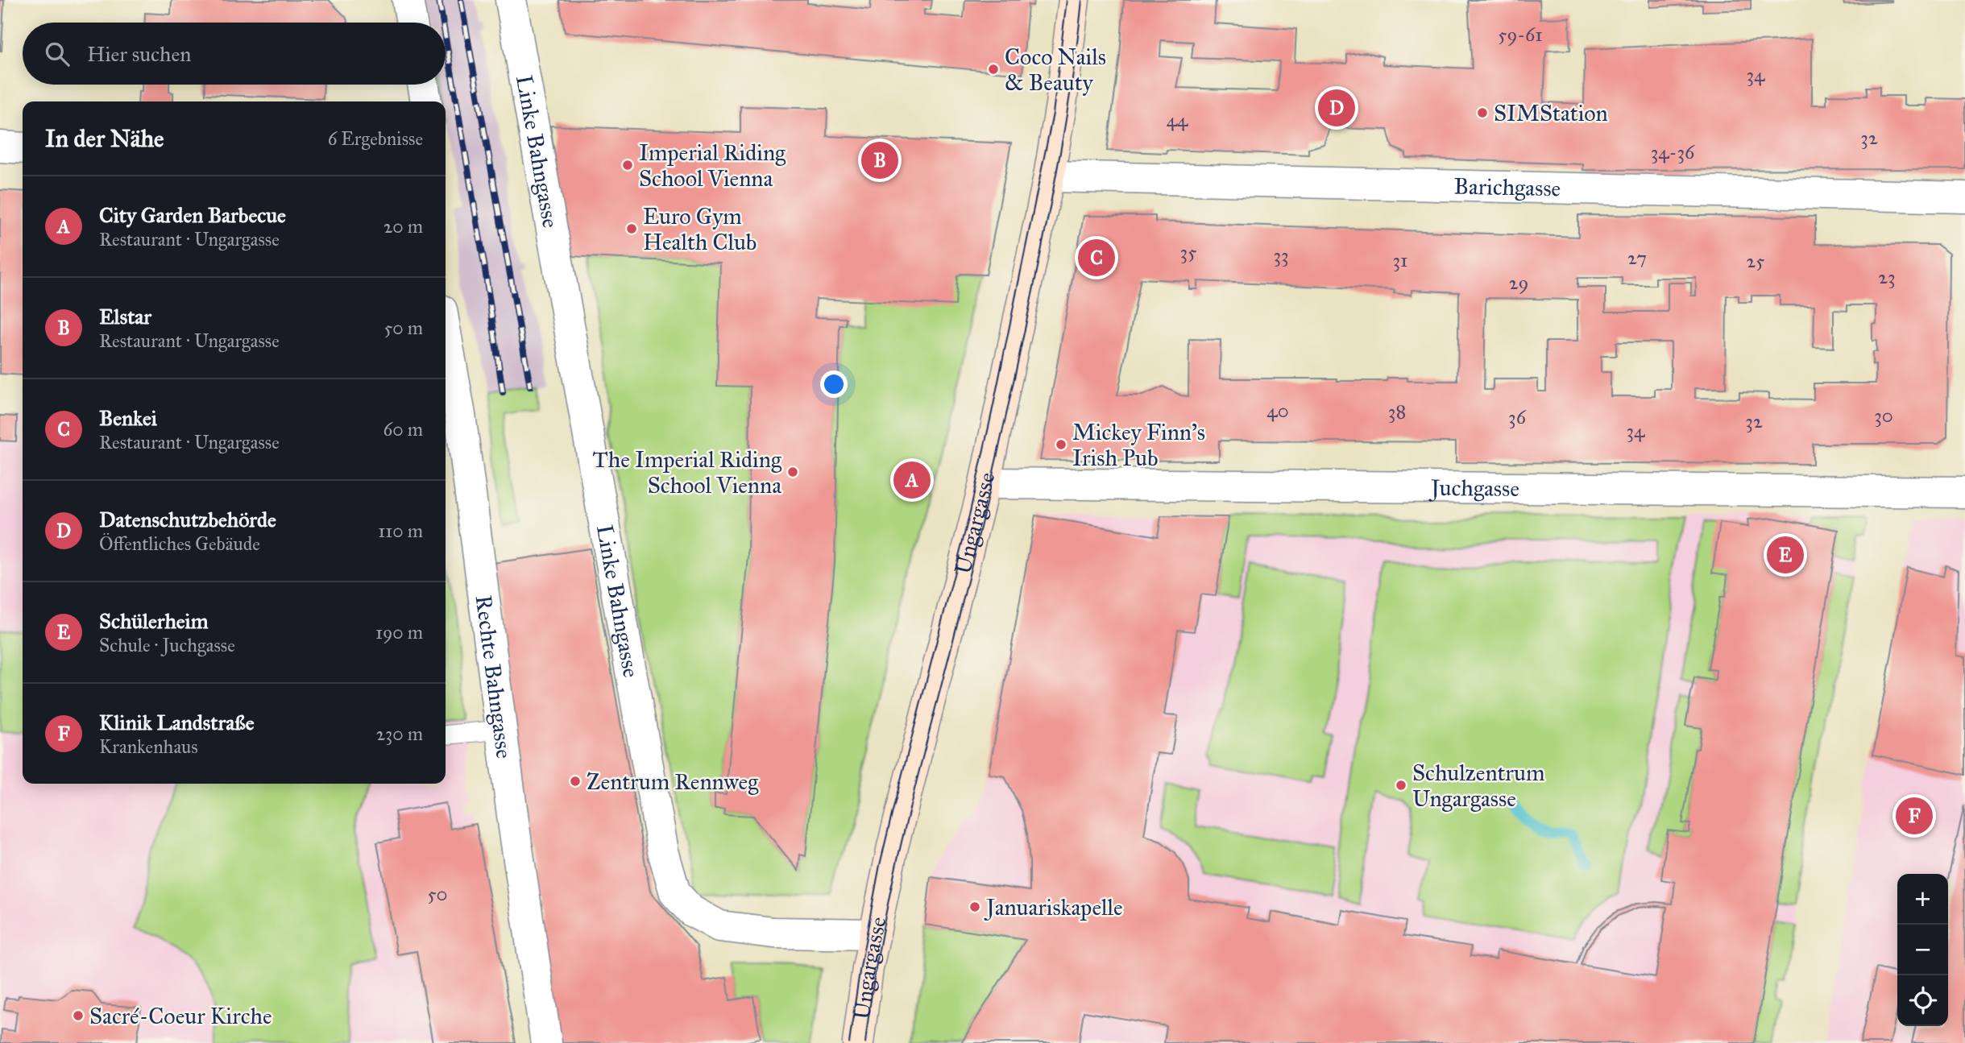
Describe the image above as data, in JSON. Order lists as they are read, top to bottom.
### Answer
{
  "streets": {
    "main road": ["Ungargasse"],
    "street": [
      "Linke Bahngasse",
      "Barichgasse",
      "Juchgasse",
      "Rechte Bahngasse"
    ]
  },
  "crossings": [
    ["Linke Bahngasse", "Ungargasse"],
    ["Barichgasse", "Ungargasse"],
    ["Juchgasse", "Ungargasse"]
  ],
  "places": [
    "Coco Nails & Beauty",
    "SIMStation",
    "Imperial Riding School Vienna",
    "Euro Gym Health Club",
    "Mickey Finn's Irish Pub",
    "The Imperial Riding School Vienna",
    "Zentrum Rennweg",
    "Schulzentrum Ungargasse",
    "Januariskapelle",
    "Sacré-Coeur Kirche"
  ],
  "house_numbers": [
    "59-61",
    "34",
    "44",
    "32",
    "34-36",
    "35",
    "33",
    "27",
    "31",
    "25",
    "23",
    "29",
    "40",
    "38",
    "30",
    "36",
    "32",
    "34",
    "50"
  ],
  "page": {
    "search": "Hier suchen",
    "pins": [
      "D",
      "B",
      "C",
      "A",
      "E",
      "F"
    ],
    "heading": ["In der Nähe", "6 Ergebnisse"],
    "list": [
      {
        "mark": "A",
        "name": "City Garden Barbecue",
        "note": "Restaurant · Ungargasse",
        "value": "20 m"
      },
      {
        "mark": "B",
        "name": "Elstar",
        "note": "Restaurant · Ungargasse",
        "value": "50 m"
      },
      {
        "mark": "C",
        "name": "Benkei",
        "note": "Restaurant · Ungargasse",
        "value": "60 m"
      },
      {
        "mark": "D",
        "name": "Datenschutzbehörde",
        "note": "Öffentliches Gebäude",
        "value": "110 m"
      },
      {
        "mark": "E",
        "name": "Schülerheim",
        "note": "Schule · Juchgasse",
        "value": "190 m"
      },
      {
        "mark": "F",
        "name": "Klinik Landstraße",
        "note": "Krankenhaus",
        "value": "230 m"
      }
    ],
    "map_buttons": ["+", "−"]
  }
}
